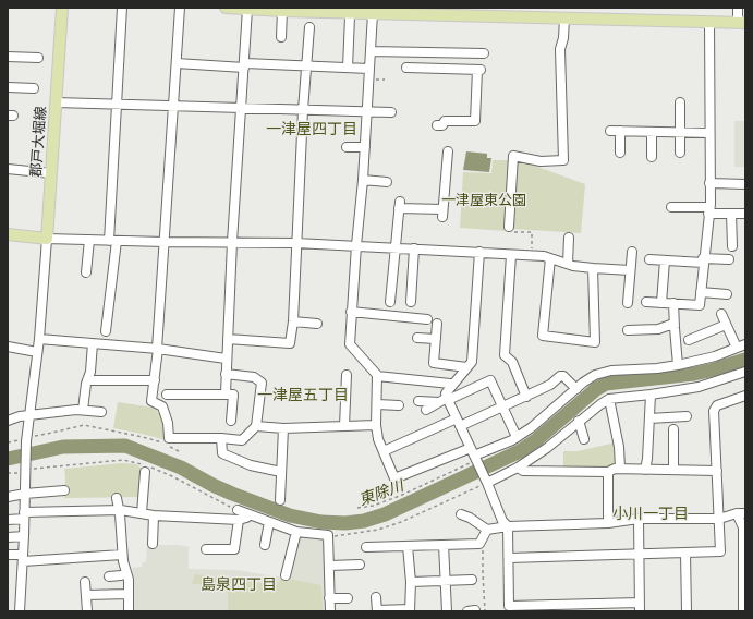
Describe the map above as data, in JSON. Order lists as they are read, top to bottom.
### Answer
{
  "streets": {
    "main road": ["郡戸大堀線"]
  },
  "districts": [
    "一津屋四丁目",
    "一津屋五丁目",
    "小川一丁目",
    "島泉四丁目"
  ],
  "water": ["東除川"],
  "parks": ["一津屋東公園"]
}
